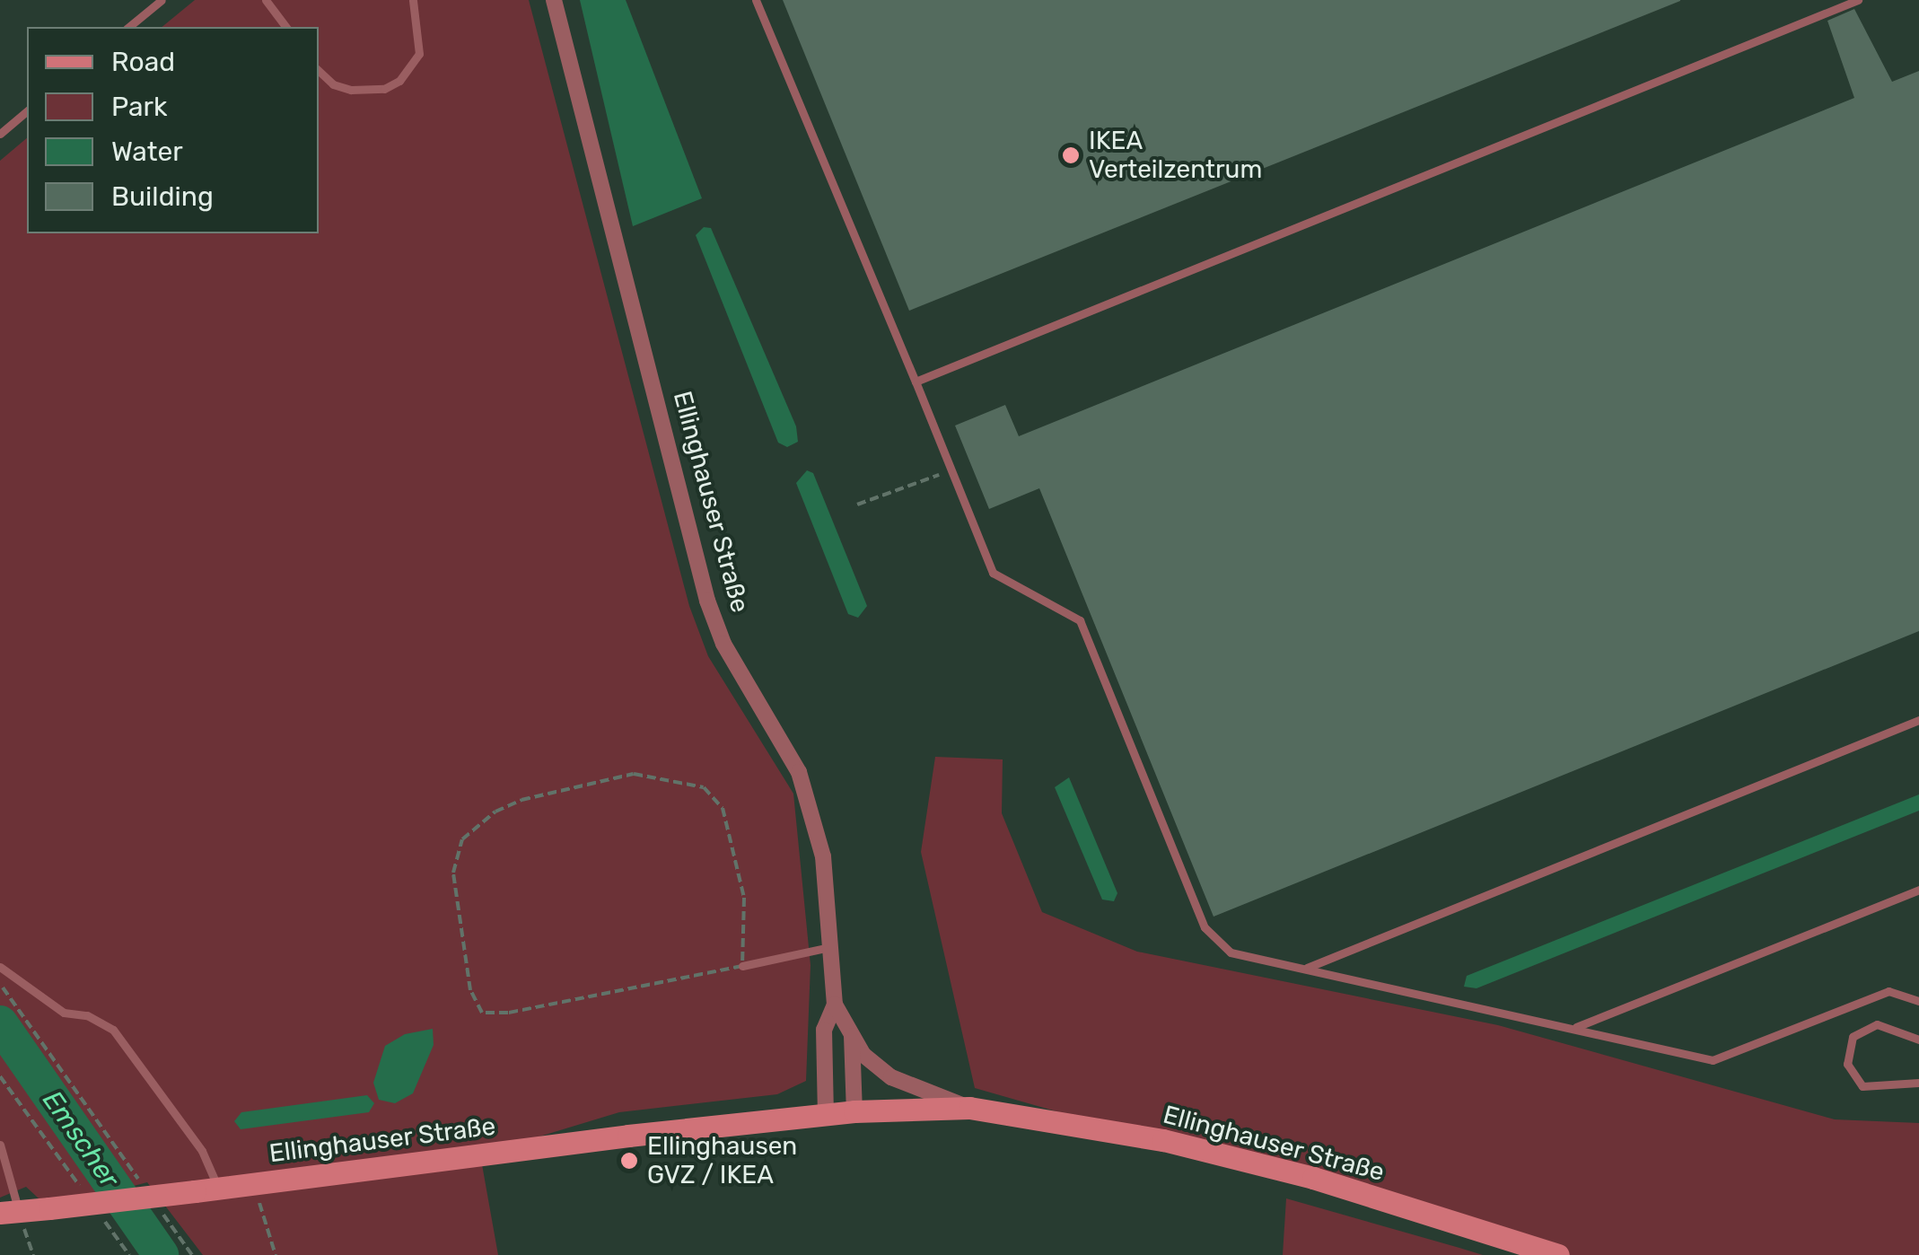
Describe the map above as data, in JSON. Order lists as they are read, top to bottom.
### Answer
{
  "streets": {
    "main road": ["Ellinghauser Straße"]
  },
  "water": ["Emscher"],
  "places": ["IKEA Verteilzentrum", "Ellinghausen GVZ / IKEA"],
  "legend": [
    "Road",
    "Park",
    "Water",
    "Building"
  ]
}
